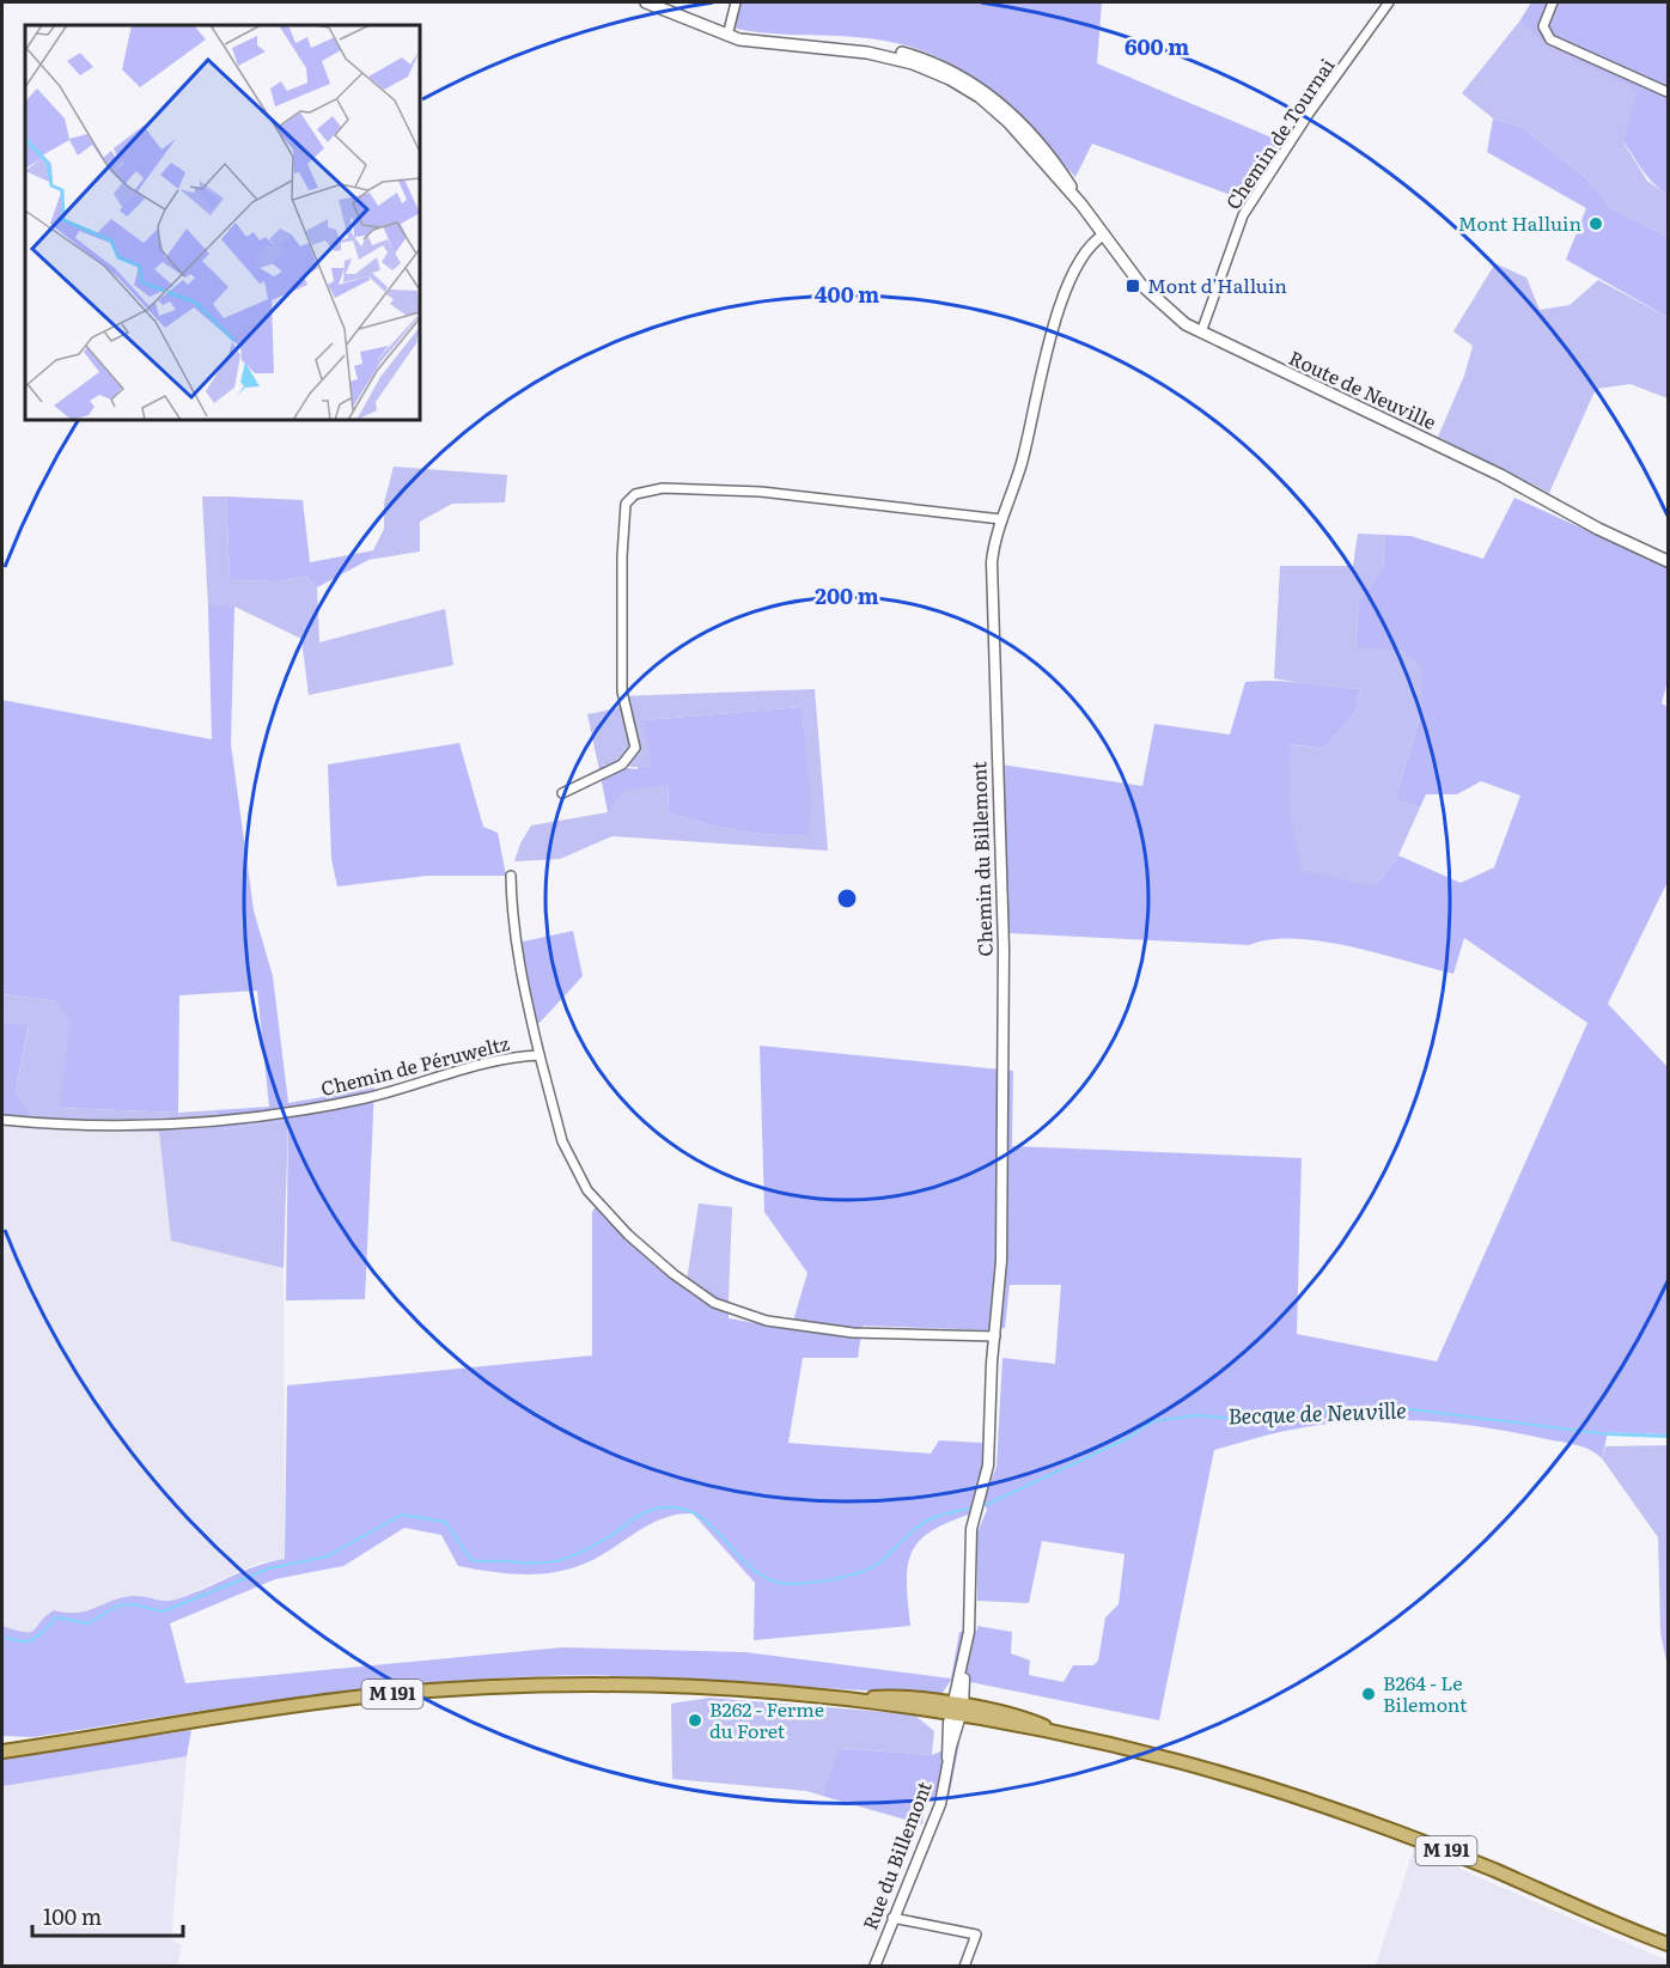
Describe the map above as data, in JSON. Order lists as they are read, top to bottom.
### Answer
{
  "streets": {
    "main road": ["Route de Neuville", "M 191"],
    "street": [
      "Chemin de Tournai",
      "Chemin du Billemont",
      "Chemin de Péruweltz",
      "Rue du Billemont"
    ]
  },
  "crossings": [
    ["Chemin de Tournai", "Route de Neuville"],
    ["Route de Neuville", "Chemin du Billemont"],
    ["Chemin du Billemont", "Chemin de Péruweltz"],
    ["Chemin du Billemont", "Rue du Billemont"],
    ["M 191", "Rue du Billemont"]
  ],
  "water": ["Becque de Neuville"],
  "places": {
    "other": ["Mont Halluin", "B264 - Le Bilemont", "B262 - Ferme du Foret"],
    "transit": ["Mont d'Halluin"]
  },
  "scale_bar": "100 m",
  "rings": ["600 m", "400 m", "200 m"]
}
